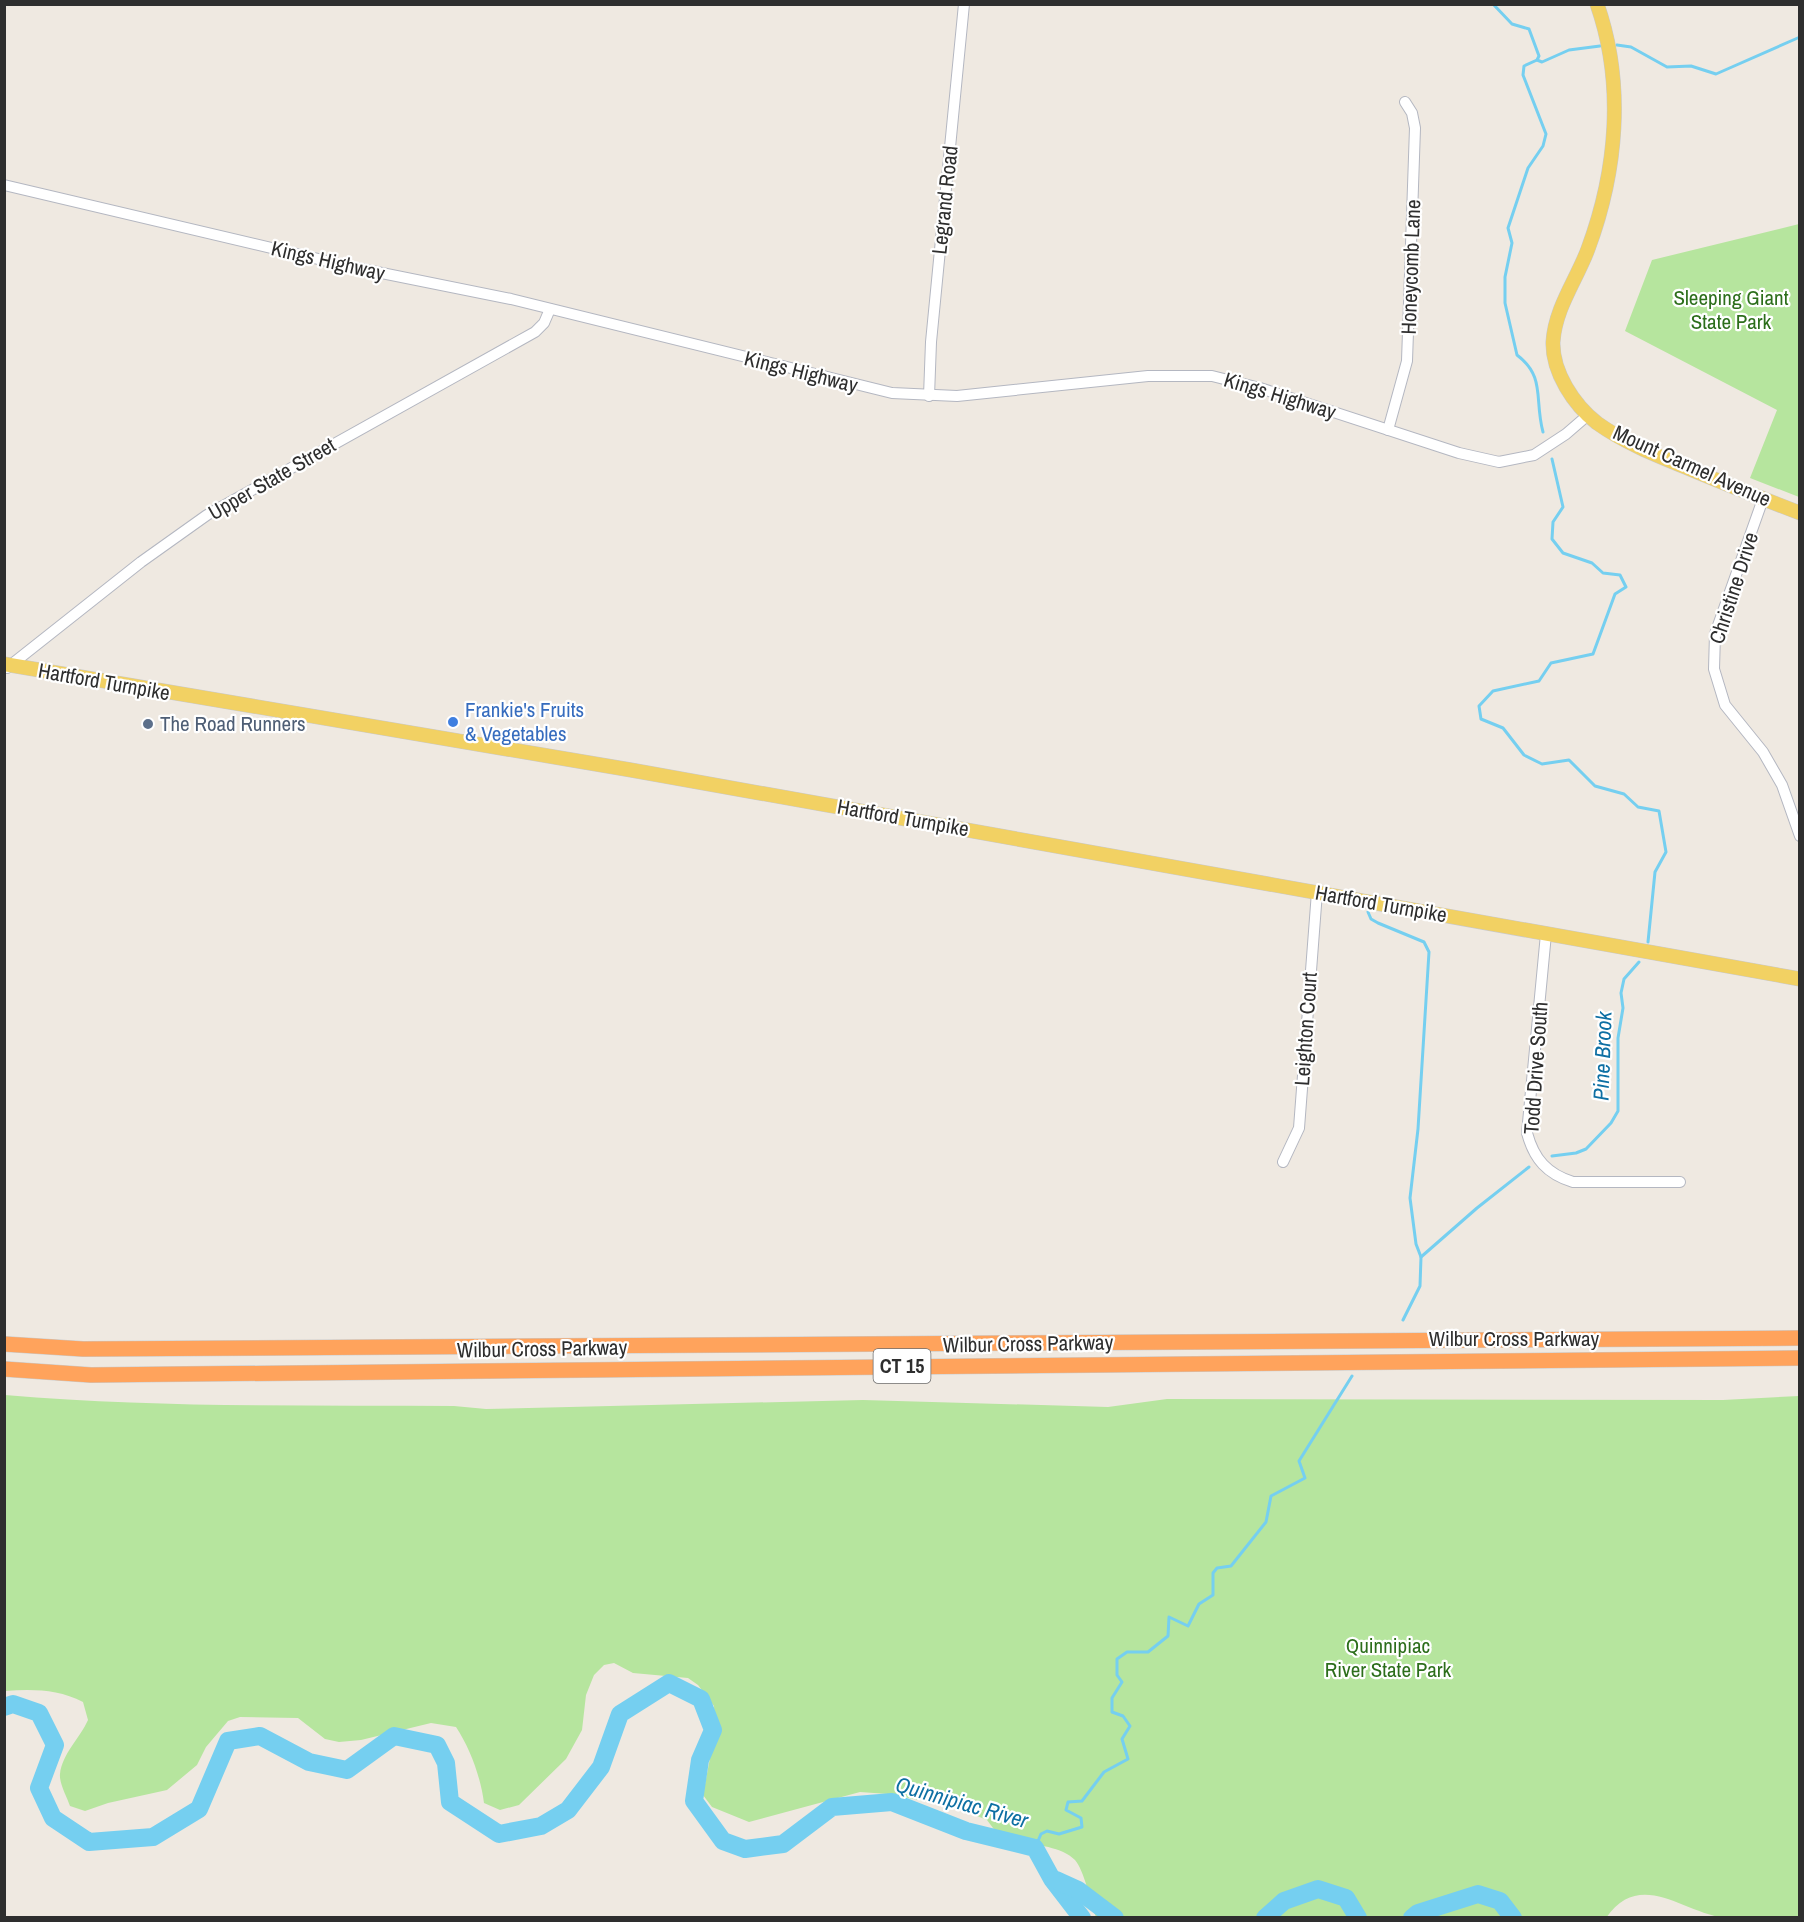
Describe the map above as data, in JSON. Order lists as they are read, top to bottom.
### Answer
{
  "streets": {
    "highway": ["Wilbur Cross Parkway", "CT 15"],
    "main road": ["Mount Carmel Avenue", "Hartford Turnpike"],
    "street": [
      "Legrand Road",
      "Kings Highway",
      "Honeycomb Lane",
      "Upper State Street",
      "Christine Drive",
      "Leighton Court",
      "Todd Drive South"
    ]
  },
  "crossings": [
    ["Legrand Road", "Kings Highway"],
    ["Kings Highway", "Honeycomb Lane"],
    ["Kings Highway", "Mount Carmel Avenue"],
    ["Kings Highway", "Upper State Street"],
    ["Mount Carmel Avenue", "Christine Drive"],
    ["Upper State Street", "Hartford Turnpike"],
    ["Hartford Turnpike", "Leighton Court"],
    ["Hartford Turnpike", "Todd Drive South"]
  ],
  "water": ["Pine Brook", "Quinnipiac River"],
  "parks": ["Sleeping Giant State Park", "Quinnipiac River State Park"],
  "places": ["Frankie's Fruits & Vegetables", "The Road Runners"]
}
